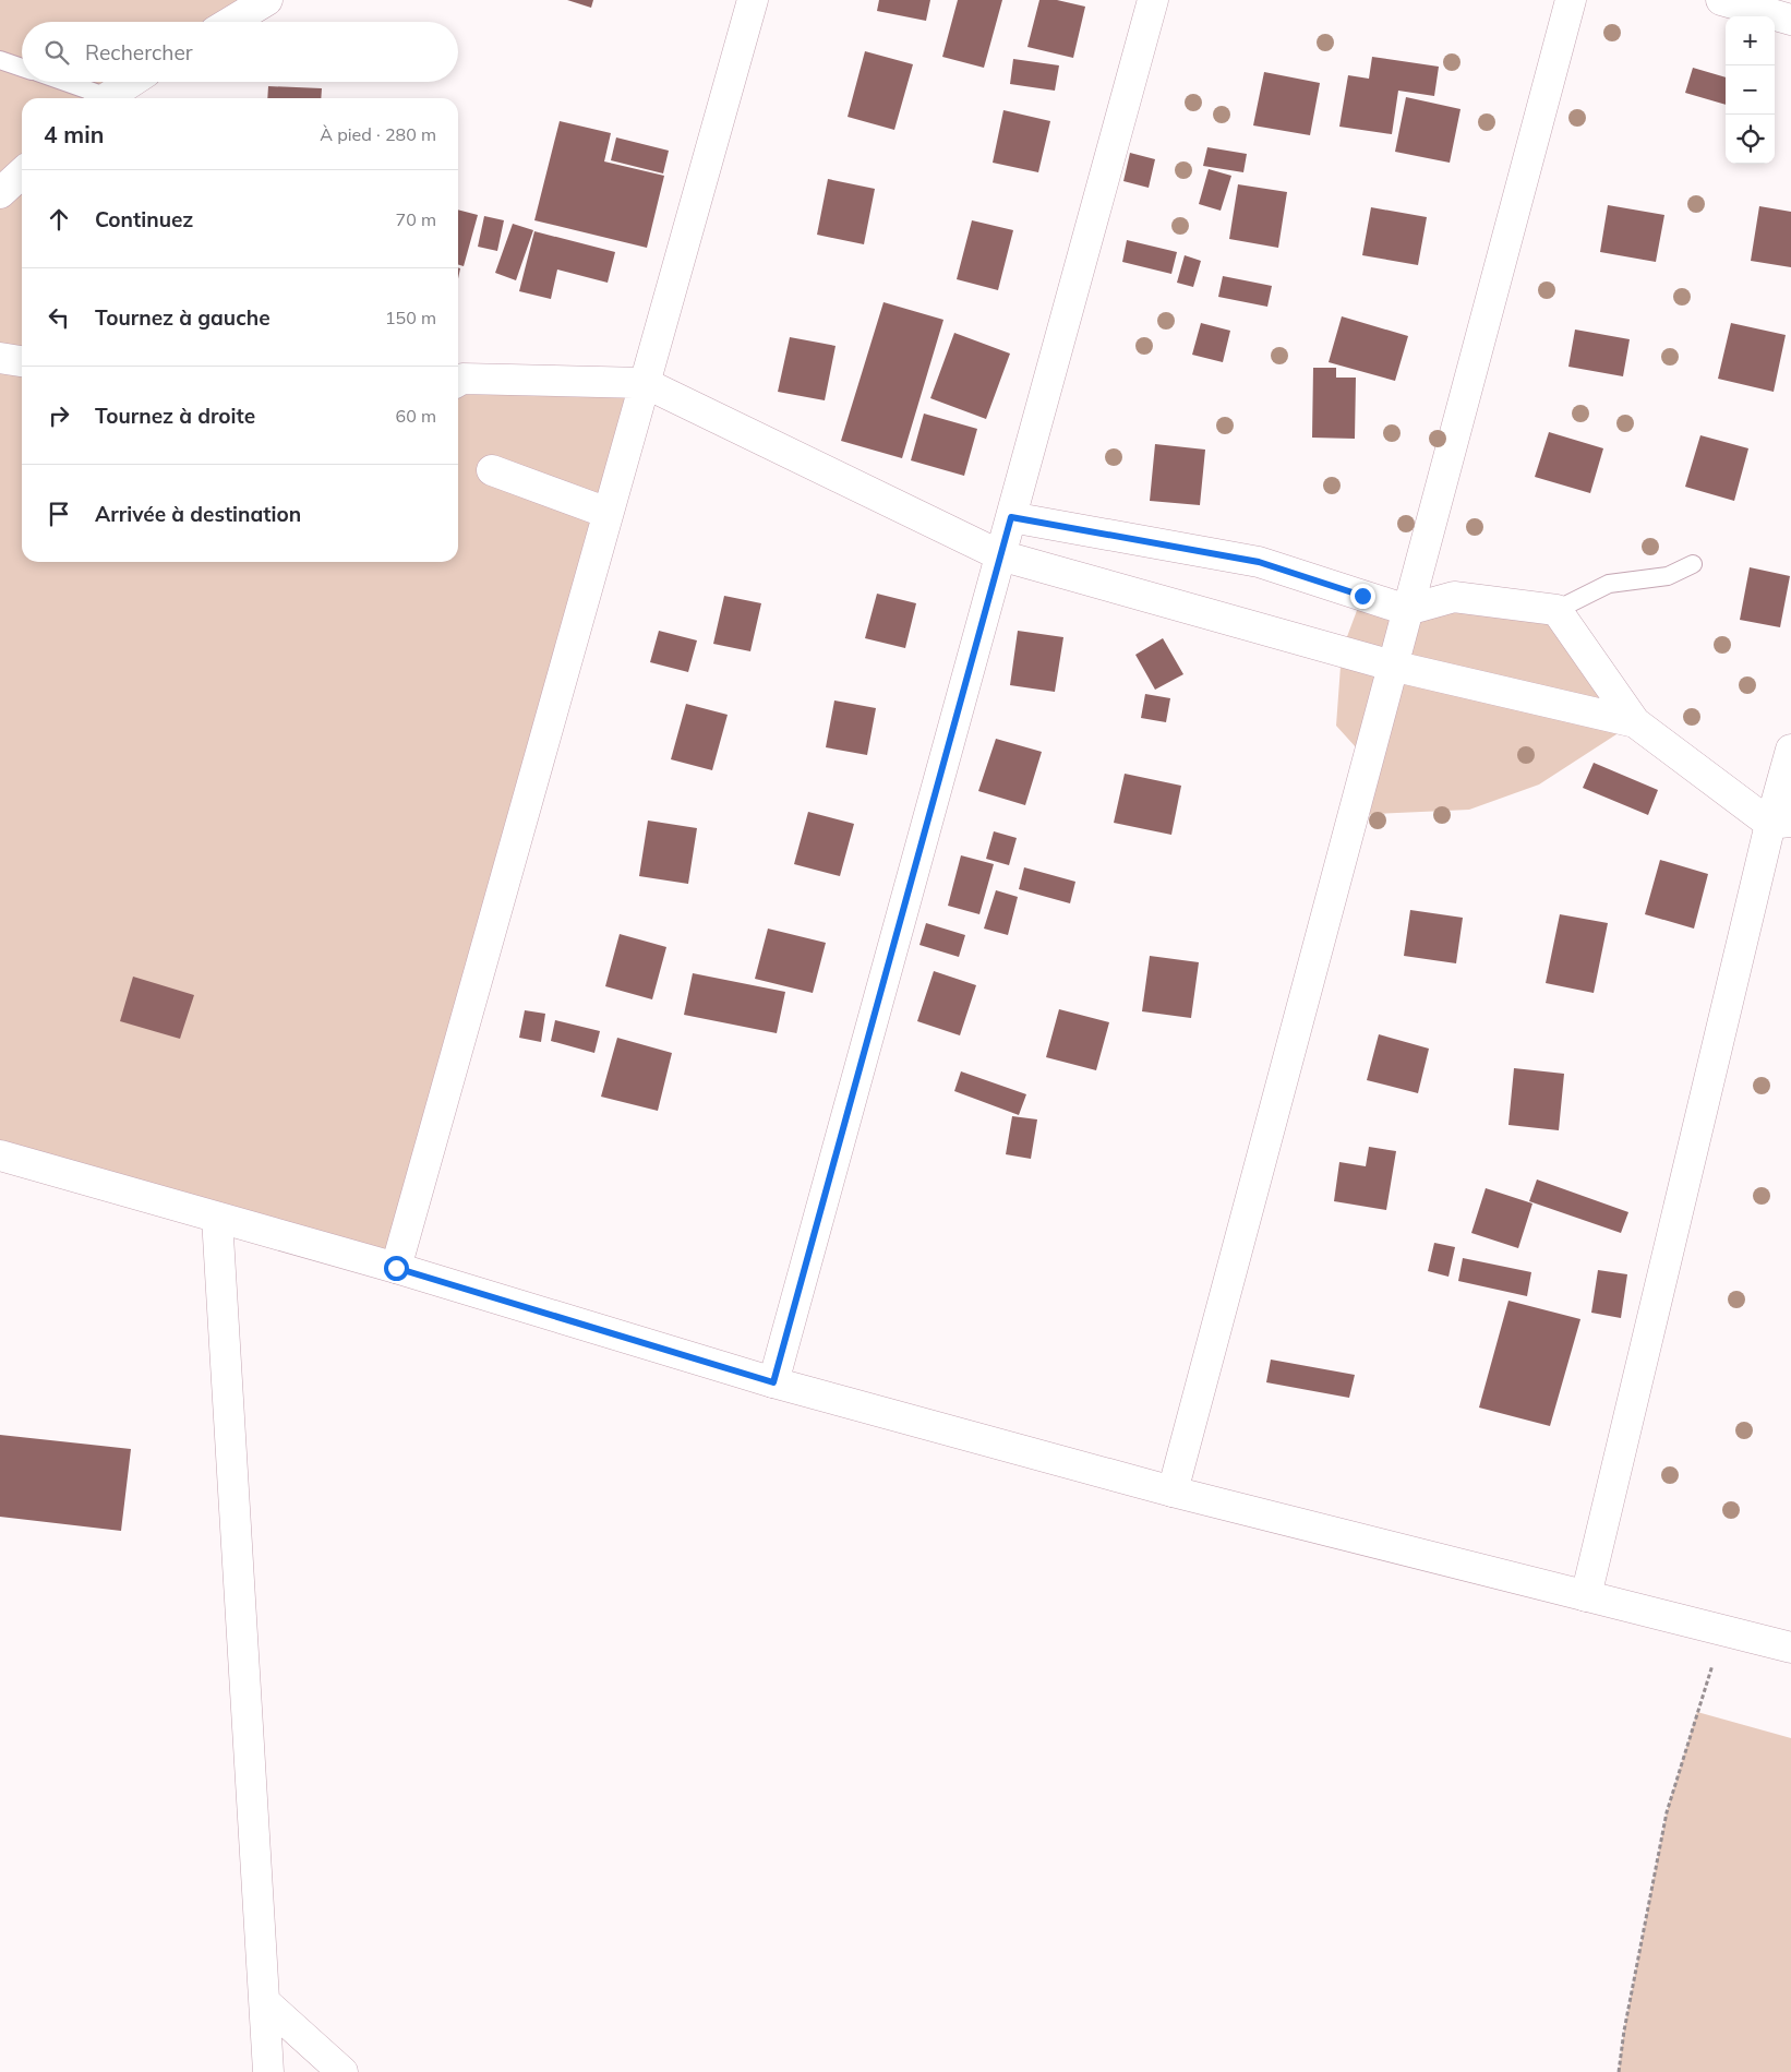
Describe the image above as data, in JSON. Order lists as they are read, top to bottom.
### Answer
{
  "page": {
    "map_buttons": ["+", "−"],
    "search": "Rechercher",
    "heading": ["4 min", "À pied · 280 m"],
    "list": [
      ["Continuez", "70 m"],
      ["Tournez à gauche", "150 m"],
      ["Tournez à droite", "60 m"],
      "Arrivée à destination"
    ]
  }
}
